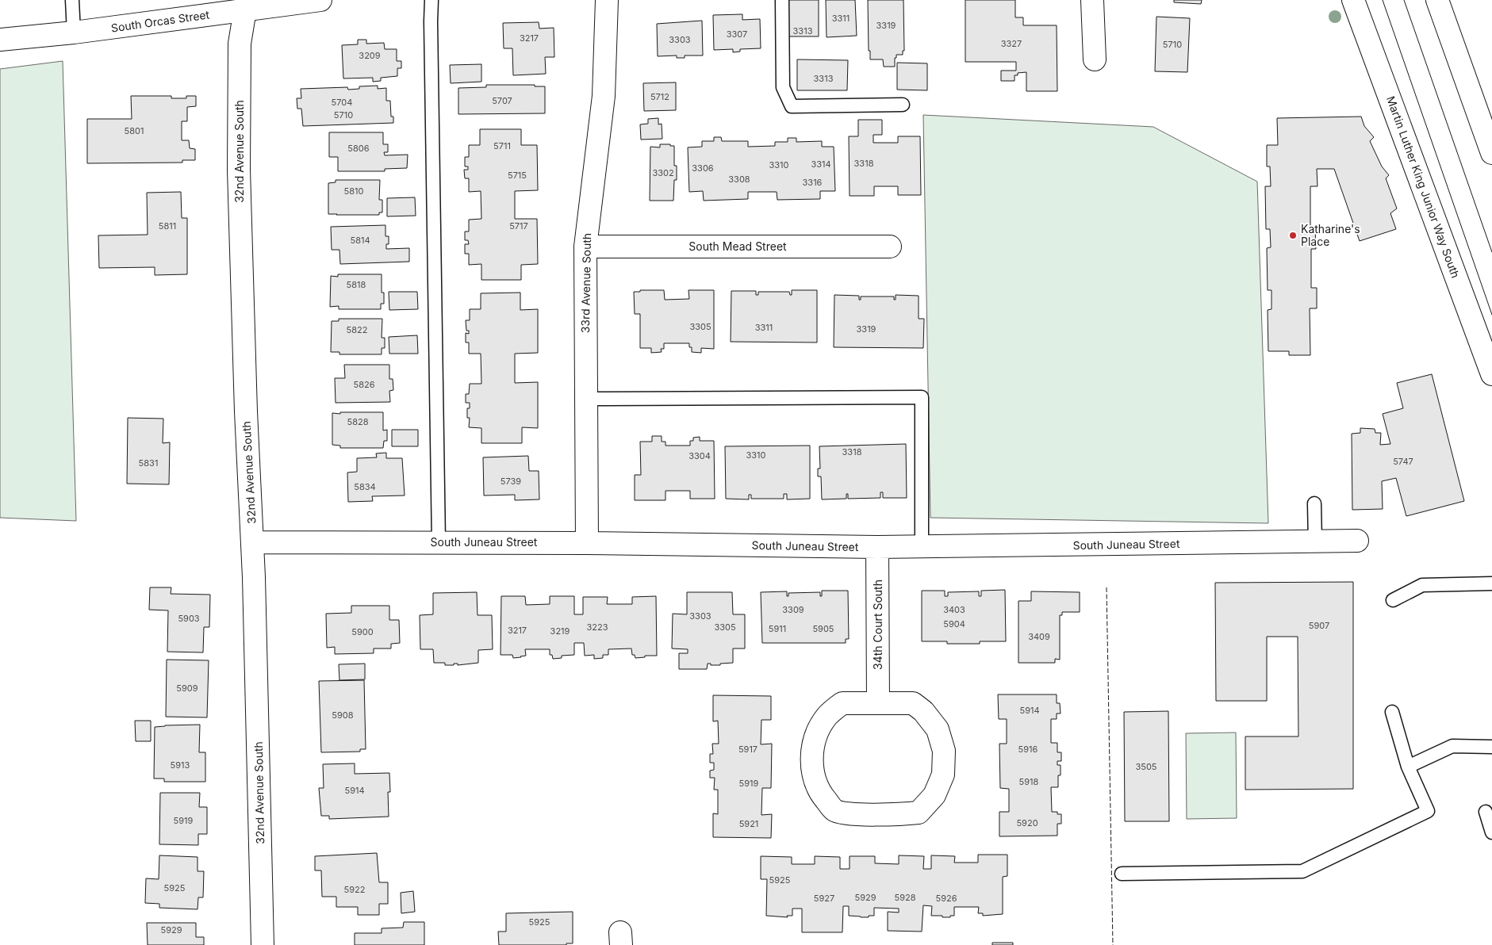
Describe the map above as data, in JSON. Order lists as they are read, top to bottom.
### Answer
{
  "streets": {
    "street": [
      "South Orcas Street",
      "32nd Avenue South",
      "Martin Luther King Junior Way South",
      "South Mead Street",
      "33rd Avenue South",
      "South Juneau Street",
      "34th Court South"
    ]
  },
  "crossings": [
    ["South Orcas Street", "32nd Avenue South"],
    ["32nd Avenue South", "South Juneau Street"],
    ["South Mead Street", "33rd Avenue South"],
    ["33rd Avenue South", "South Juneau Street"],
    ["South Juneau Street", "34th Court South"]
  ],
  "places": ["Katharine's Place"],
  "house_numbers": [
    "3311",
    "3319",
    "3313",
    "3307",
    "3217",
    "3303",
    "3327",
    "5710",
    "3209",
    "3313",
    "5712",
    "5707",
    "5704",
    "5710",
    "5801",
    "5711",
    "5806",
    "3318",
    "3314",
    "3310",
    "3306",
    "3302",
    "5715",
    "3308",
    "3316",
    "5810",
    "5811",
    "5717",
    "5814",
    "5818",
    "3305",
    "3311",
    "3319",
    "5822",
    "5826",
    "5828",
    "3318",
    "3310",
    "3304",
    "5747",
    "5831",
    "5739",
    "5834",
    "3309",
    "3403",
    "3303",
    "5903",
    "5904",
    "5907",
    "3223",
    "3305",
    "5911",
    "5905",
    "3217",
    "3219",
    "5900",
    "3409",
    "5909",
    "5914",
    "5908",
    "5917",
    "5916",
    "5913",
    "3505",
    "5918",
    "5919",
    "5914",
    "5919",
    "5920",
    "5921",
    "5925",
    "5925",
    "5922",
    "5929",
    "5928",
    "5927",
    "5926",
    "5925",
    "5929"
  ]
}
